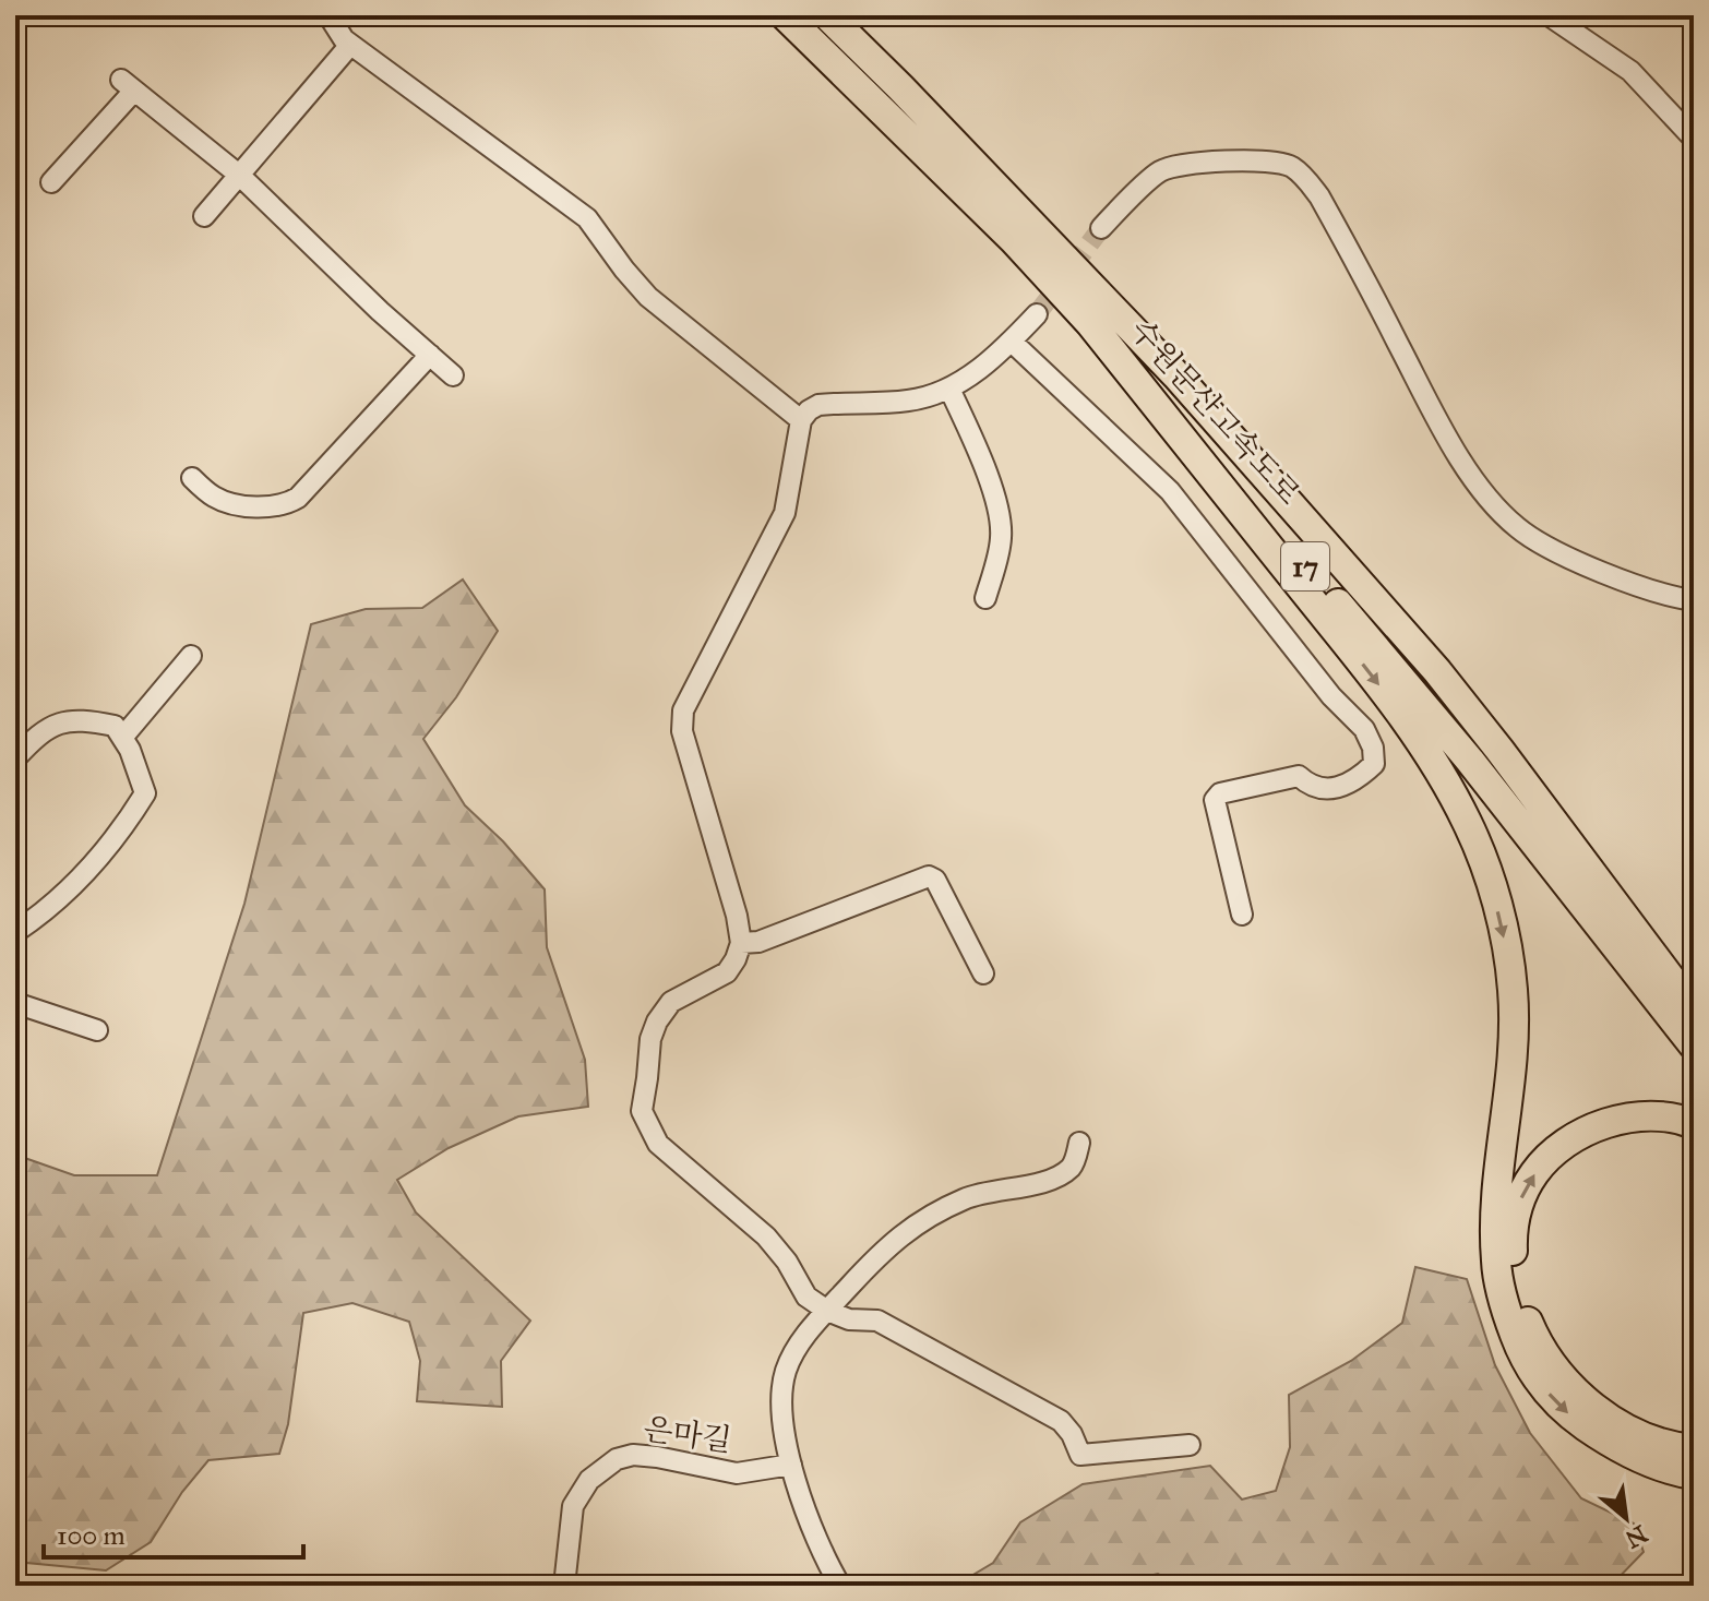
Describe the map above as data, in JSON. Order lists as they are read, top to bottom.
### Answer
{
  "streets": {
    "highway": ["수원문산고속도로", "17"],
    "street": ["은마길"]
  },
  "scale_bar": "100 m",
  "north": "bottom right"
}
